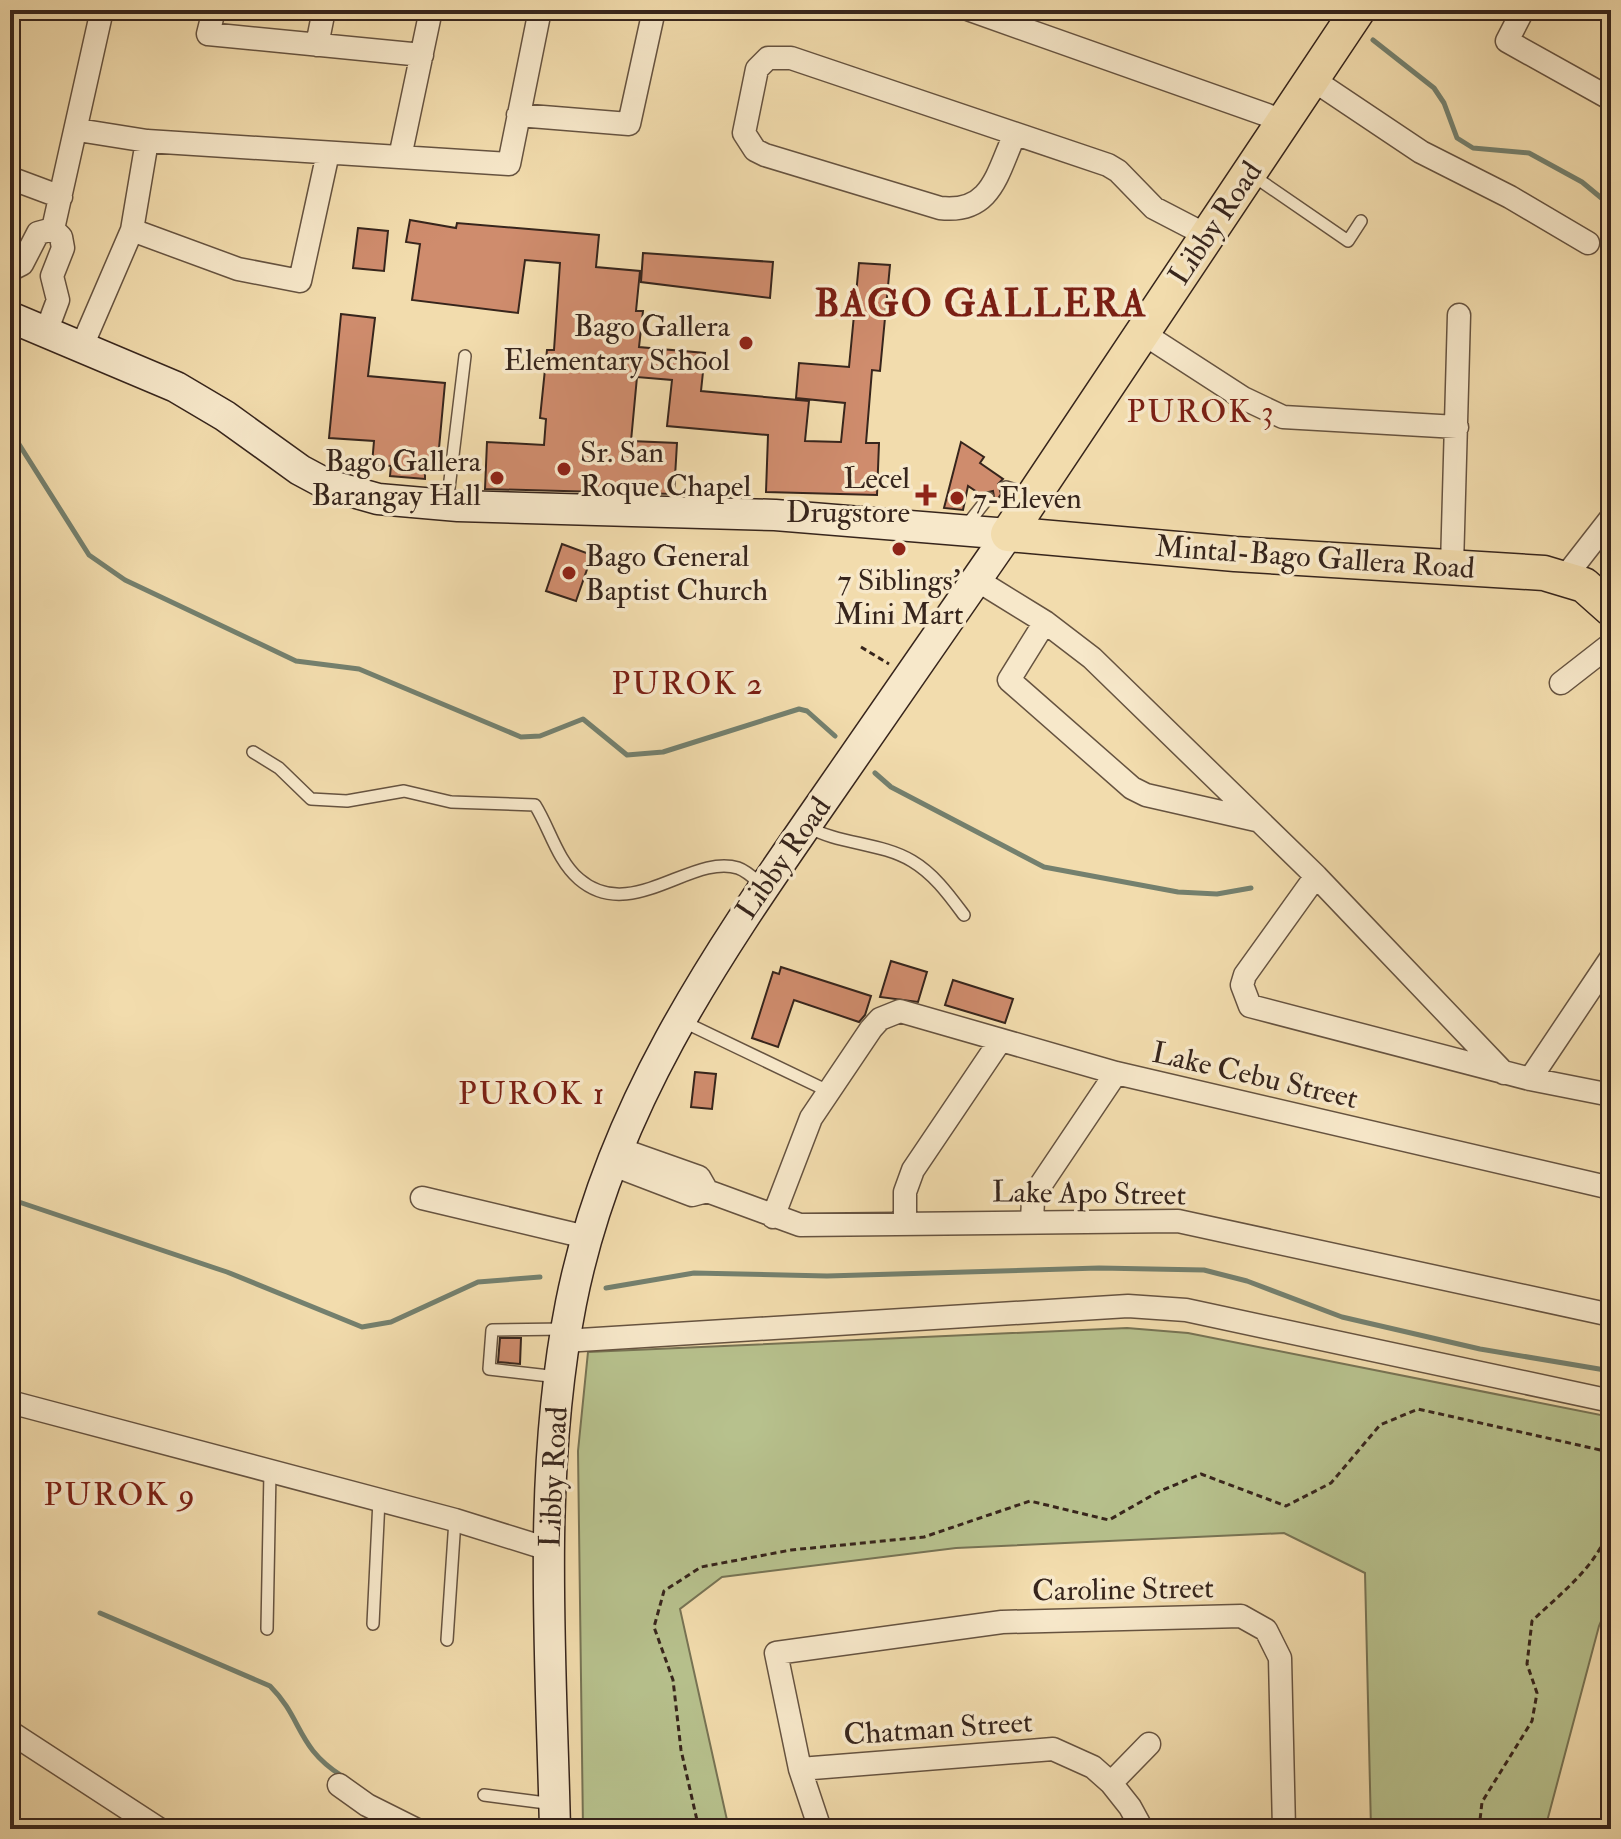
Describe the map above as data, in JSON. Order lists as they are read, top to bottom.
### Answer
{
  "streets": {
    "main road": ["Libby Road", "Mintal-Bago Gallera Road"],
    "street": [
      "Lake Cebu Street",
      "Lake Apo Street",
      "Caroline Street",
      "Chatman Street"
    ]
  },
  "crossings": [
    ["Libby Road", "Mintal-Bago Gallera Road"],
    ["Libby Road", "Lake Apo Street"],
    ["Caroline Street", "Chatman Street"]
  ],
  "districts": [
    "BAGO GALLERA",
    "PUROK 3",
    "PUROK 2",
    "PUROK 1",
    "PUROK 9"
  ],
  "places": {
    "other": [
      "Bago Gallera Elementary School",
      "Sr. San Roque Chapel",
      "Bago Gallera Barangay Hall",
      "7-Eleven",
      "7 Siblings' Mini Mart",
      "Bago General Baptist Church"
    ],
    "health": ["Lecel Drugstore"]
  }
}
